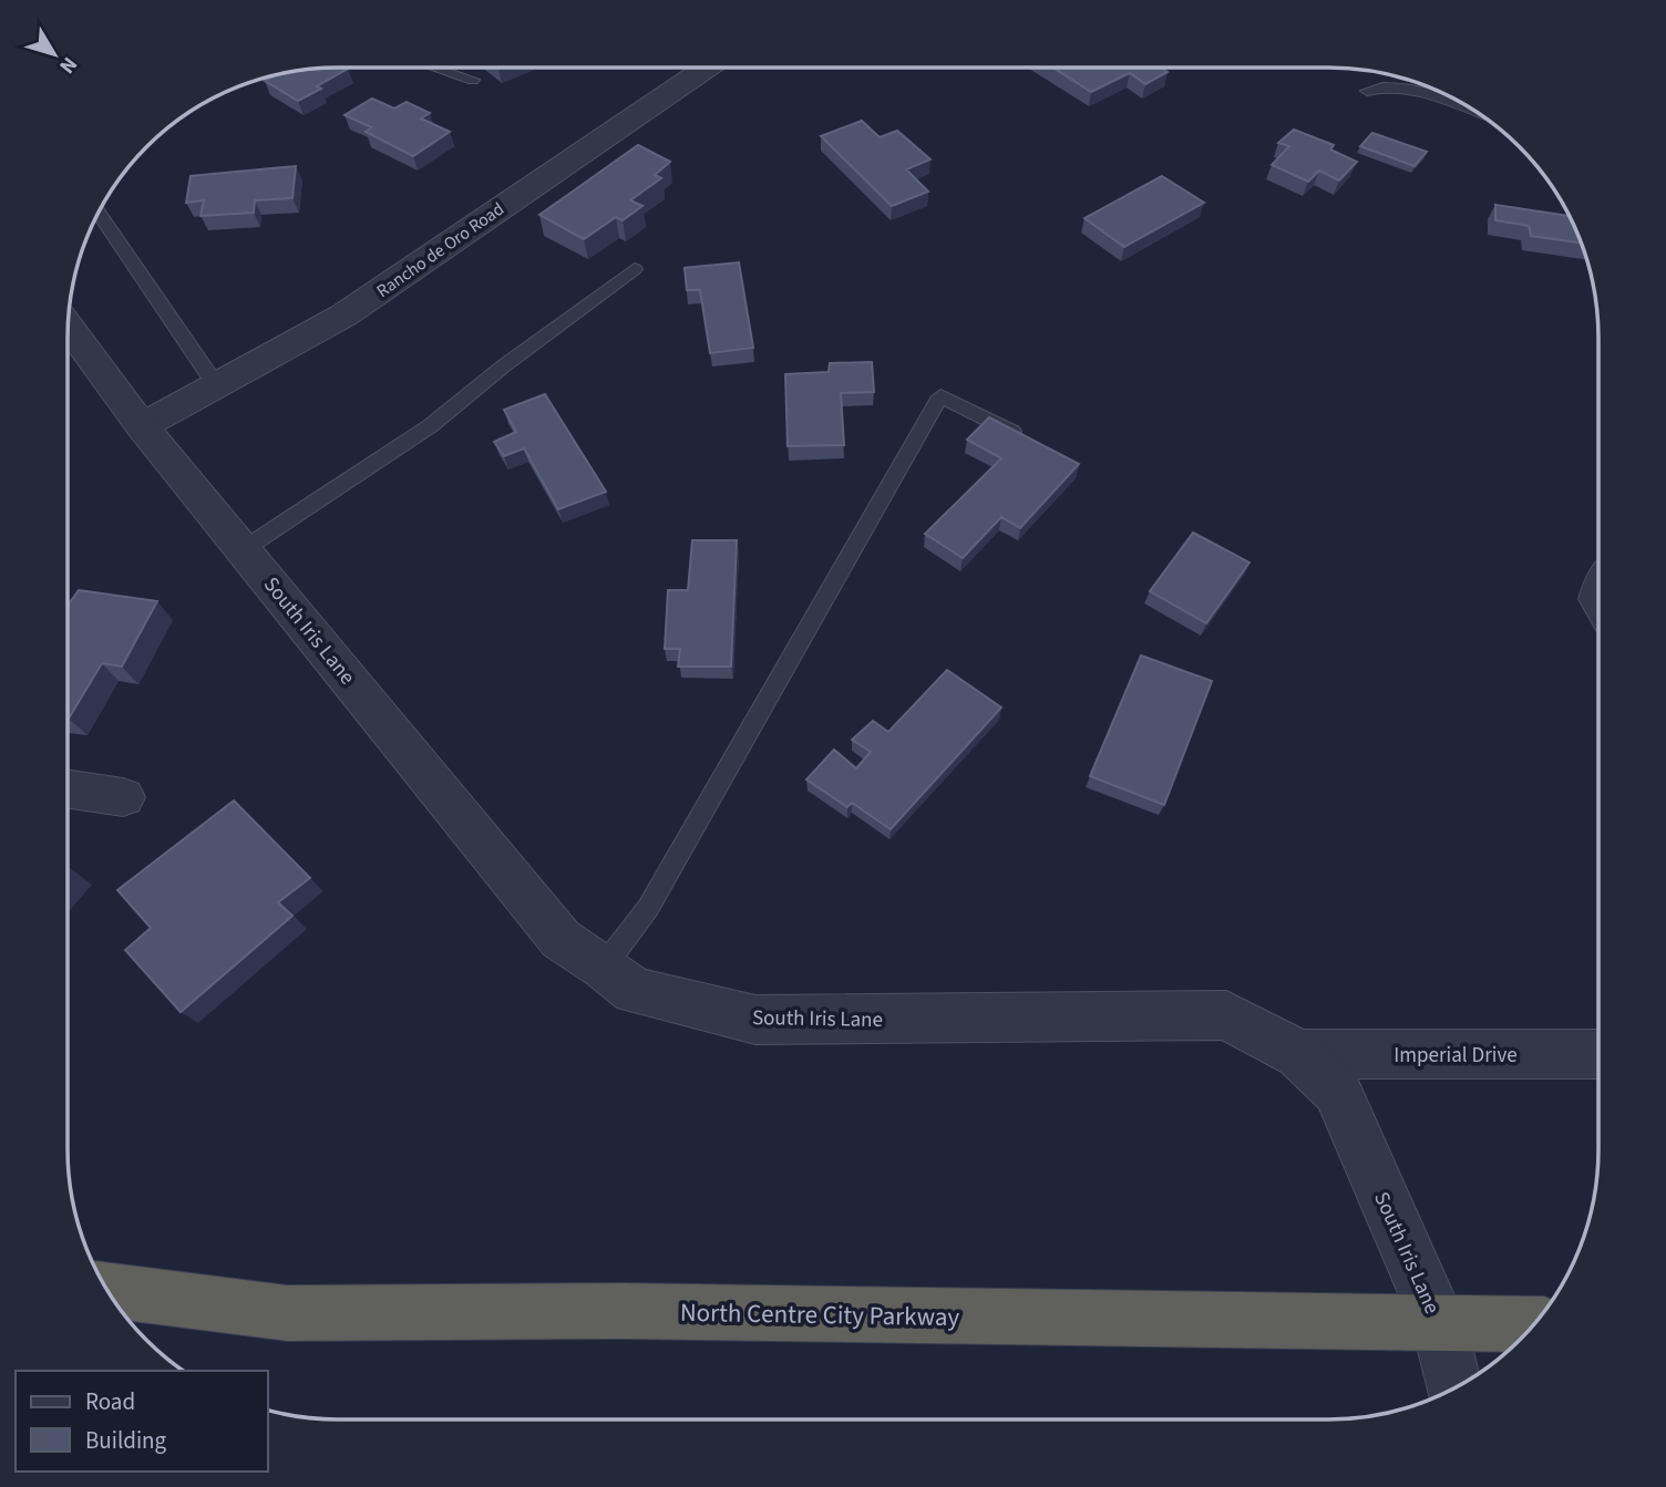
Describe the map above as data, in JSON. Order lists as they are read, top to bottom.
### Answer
{
  "streets": {
    "highway": ["North Centre City Parkway"],
    "street": ["Rancho de Oro Road", "South Iris Lane", "Imperial Drive"]
  },
  "crossings": [
    ["Rancho de Oro Road", "South Iris Lane"],
    ["South Iris Lane", "Imperial Drive"],
    ["South Iris Lane", "North Centre City Parkway"]
  ],
  "legend": ["Road", "Building"],
  "north": "bottom right"
}
